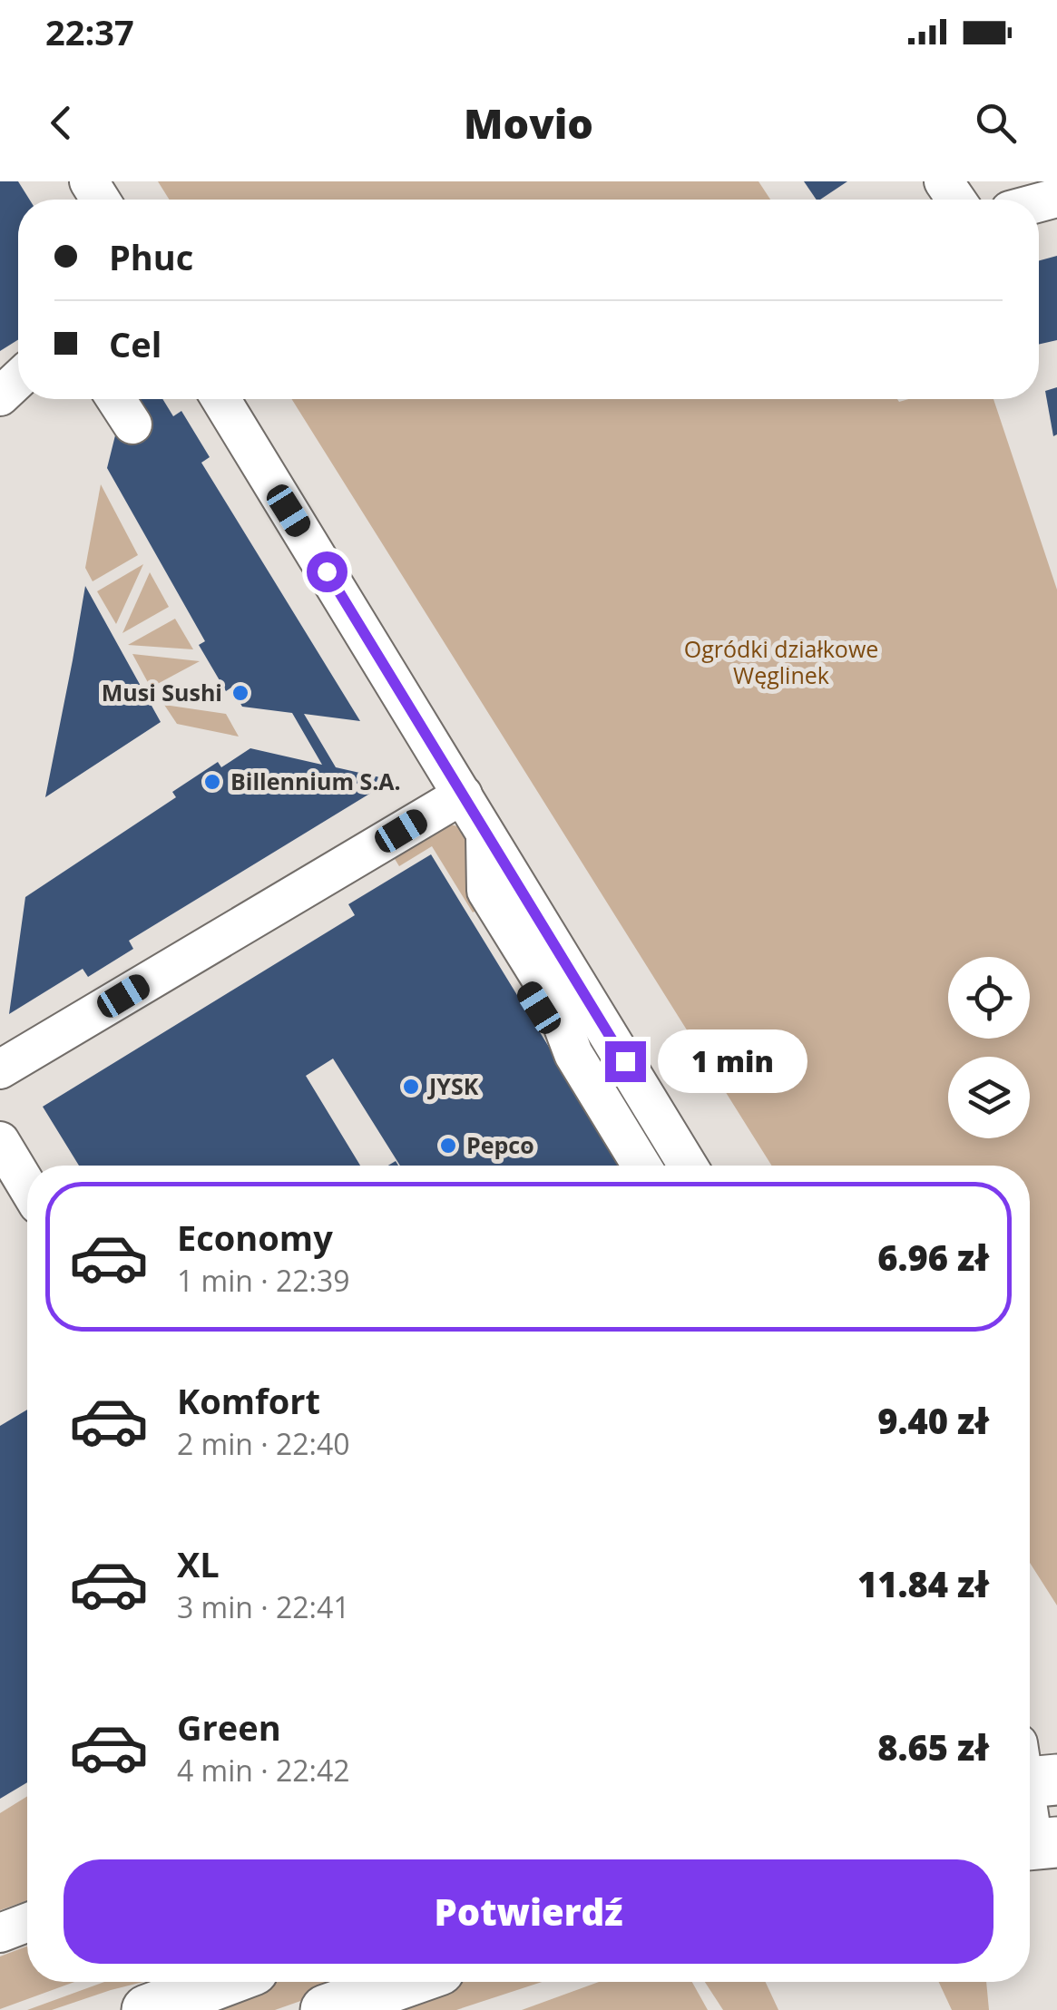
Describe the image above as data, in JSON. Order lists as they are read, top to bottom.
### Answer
{
  "parks": ["Ogródki działkowe Węglinek"],
  "places": [
    "Musi Sushi",
    "Billennium S.A.",
    "JYSK",
    "Pepco"
  ],
  "page": {
    "status": "22:37",
    "header": "Movio",
    "banner": ["Phuc", "Cel"],
    "bubble": "1 min",
    "list": [
      {
        "name": "Economy",
        "note": "1 min · 22:39",
        "value": "6.96 zł"
      },
      {
        "name": "Komfort",
        "note": "2 min · 22:40",
        "value": "9.40 zł"
      },
      {
        "name": "XL",
        "note": "3 min · 22:41",
        "value": "11.84 zł"
      },
      {
        "name": "Green",
        "note": "4 min · 22:42",
        "value": "8.65 zł"
      }
    ],
    "buttons": "Potwierdź"
  }
}
